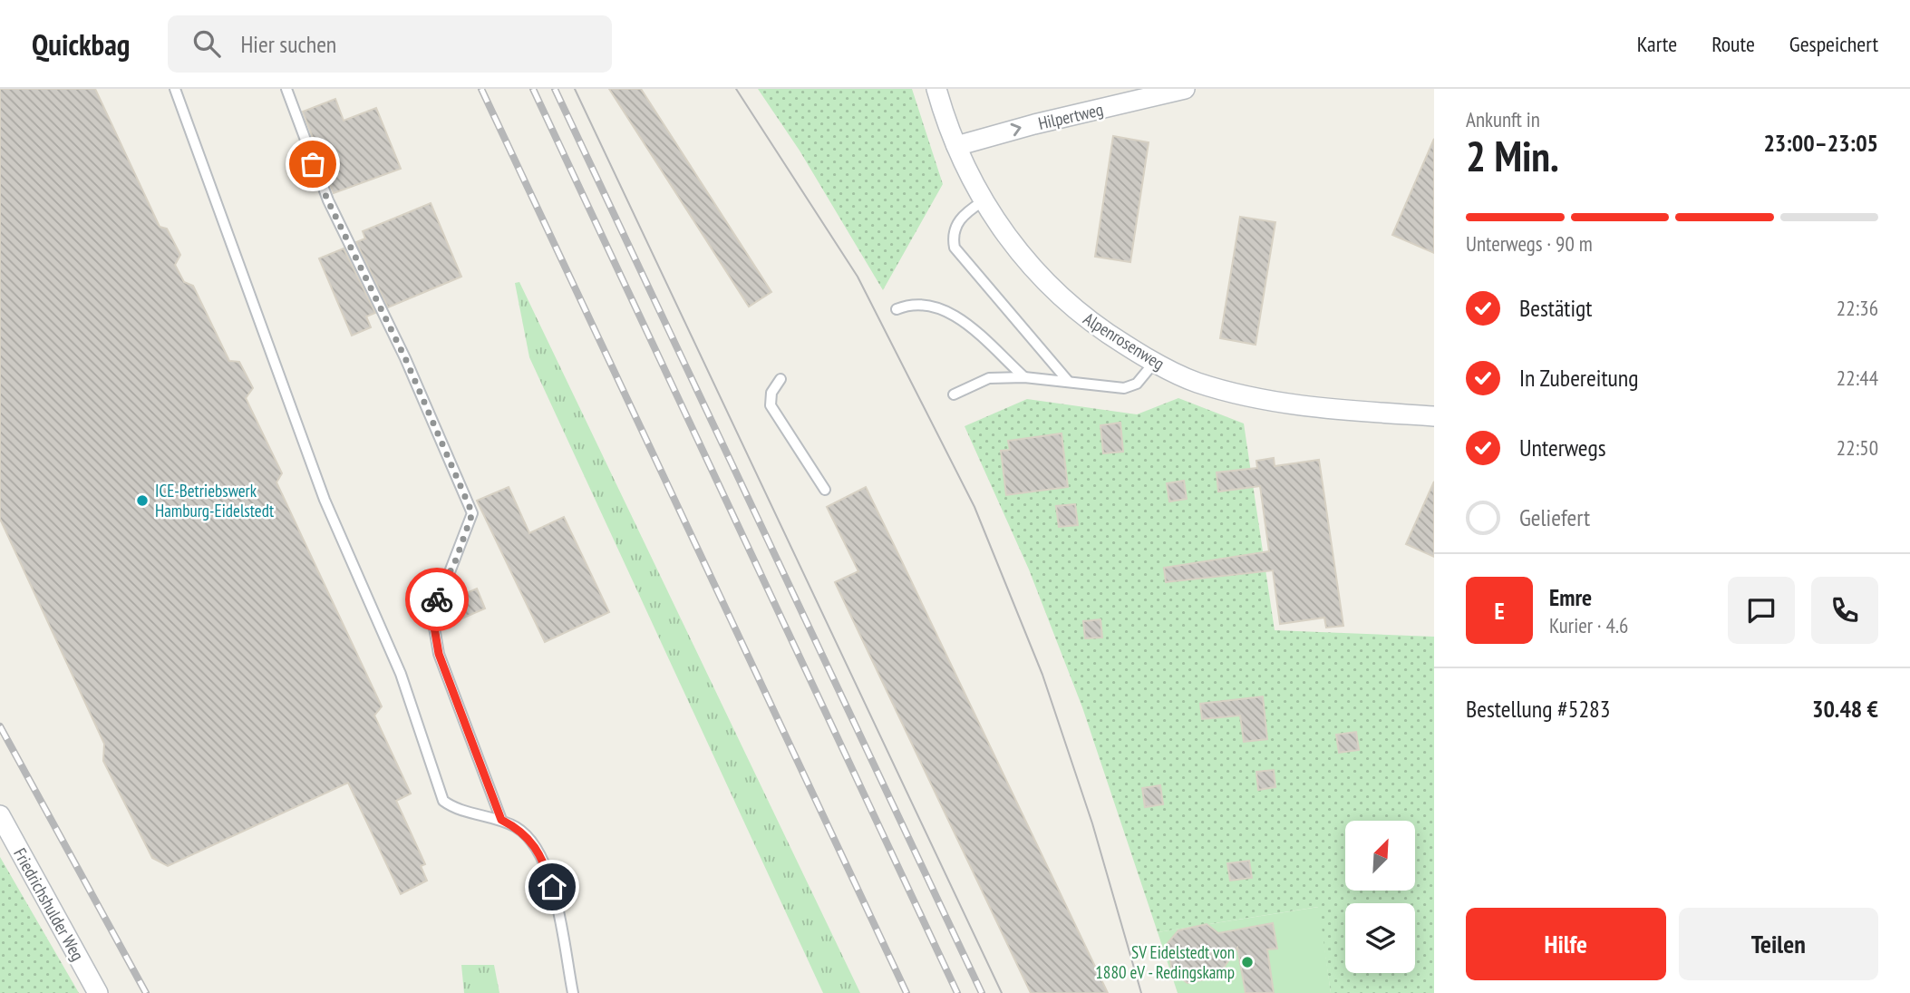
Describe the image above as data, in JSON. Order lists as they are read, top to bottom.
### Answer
{
  "streets": {
    "street": ["Hilpertweg", "Alpenrosenweg", "Friedrichshulder Weg"]
  },
  "crossings": [
    ["Hilpertweg", "Alpenrosenweg"]
  ],
  "one_way": ["Hilpertweg"],
  "places": ["ICE-Betriebswerk Hamburg-Eidelstedt", "SV Eidelstedt von 1880 eV - Redingskamp"],
  "north": "top right",
  "page": {
    "header": "Quickbag",
    "search": "Hier suchen",
    "nav": ["Karte", "Route", "Gespeichert"],
    "heading": ["2 Min.", "Ankunft in", "23:00–23:05"],
    "panel": [
      "Emre",
      "Kurier · 4.6",
      "Bestellung #5283",
      "30.48 €"
    ],
    "bar": "Unterwegs · 90 m",
    "list": [
      ["Bestätigt", "22:36"],
      ["In Zubereitung", "22:44"],
      ["Unterwegs", "22:50"],
      "Geliefert"
    ],
    "round": "E",
    "buttons": ["Hilfe", "Teilen"]
  }
}
